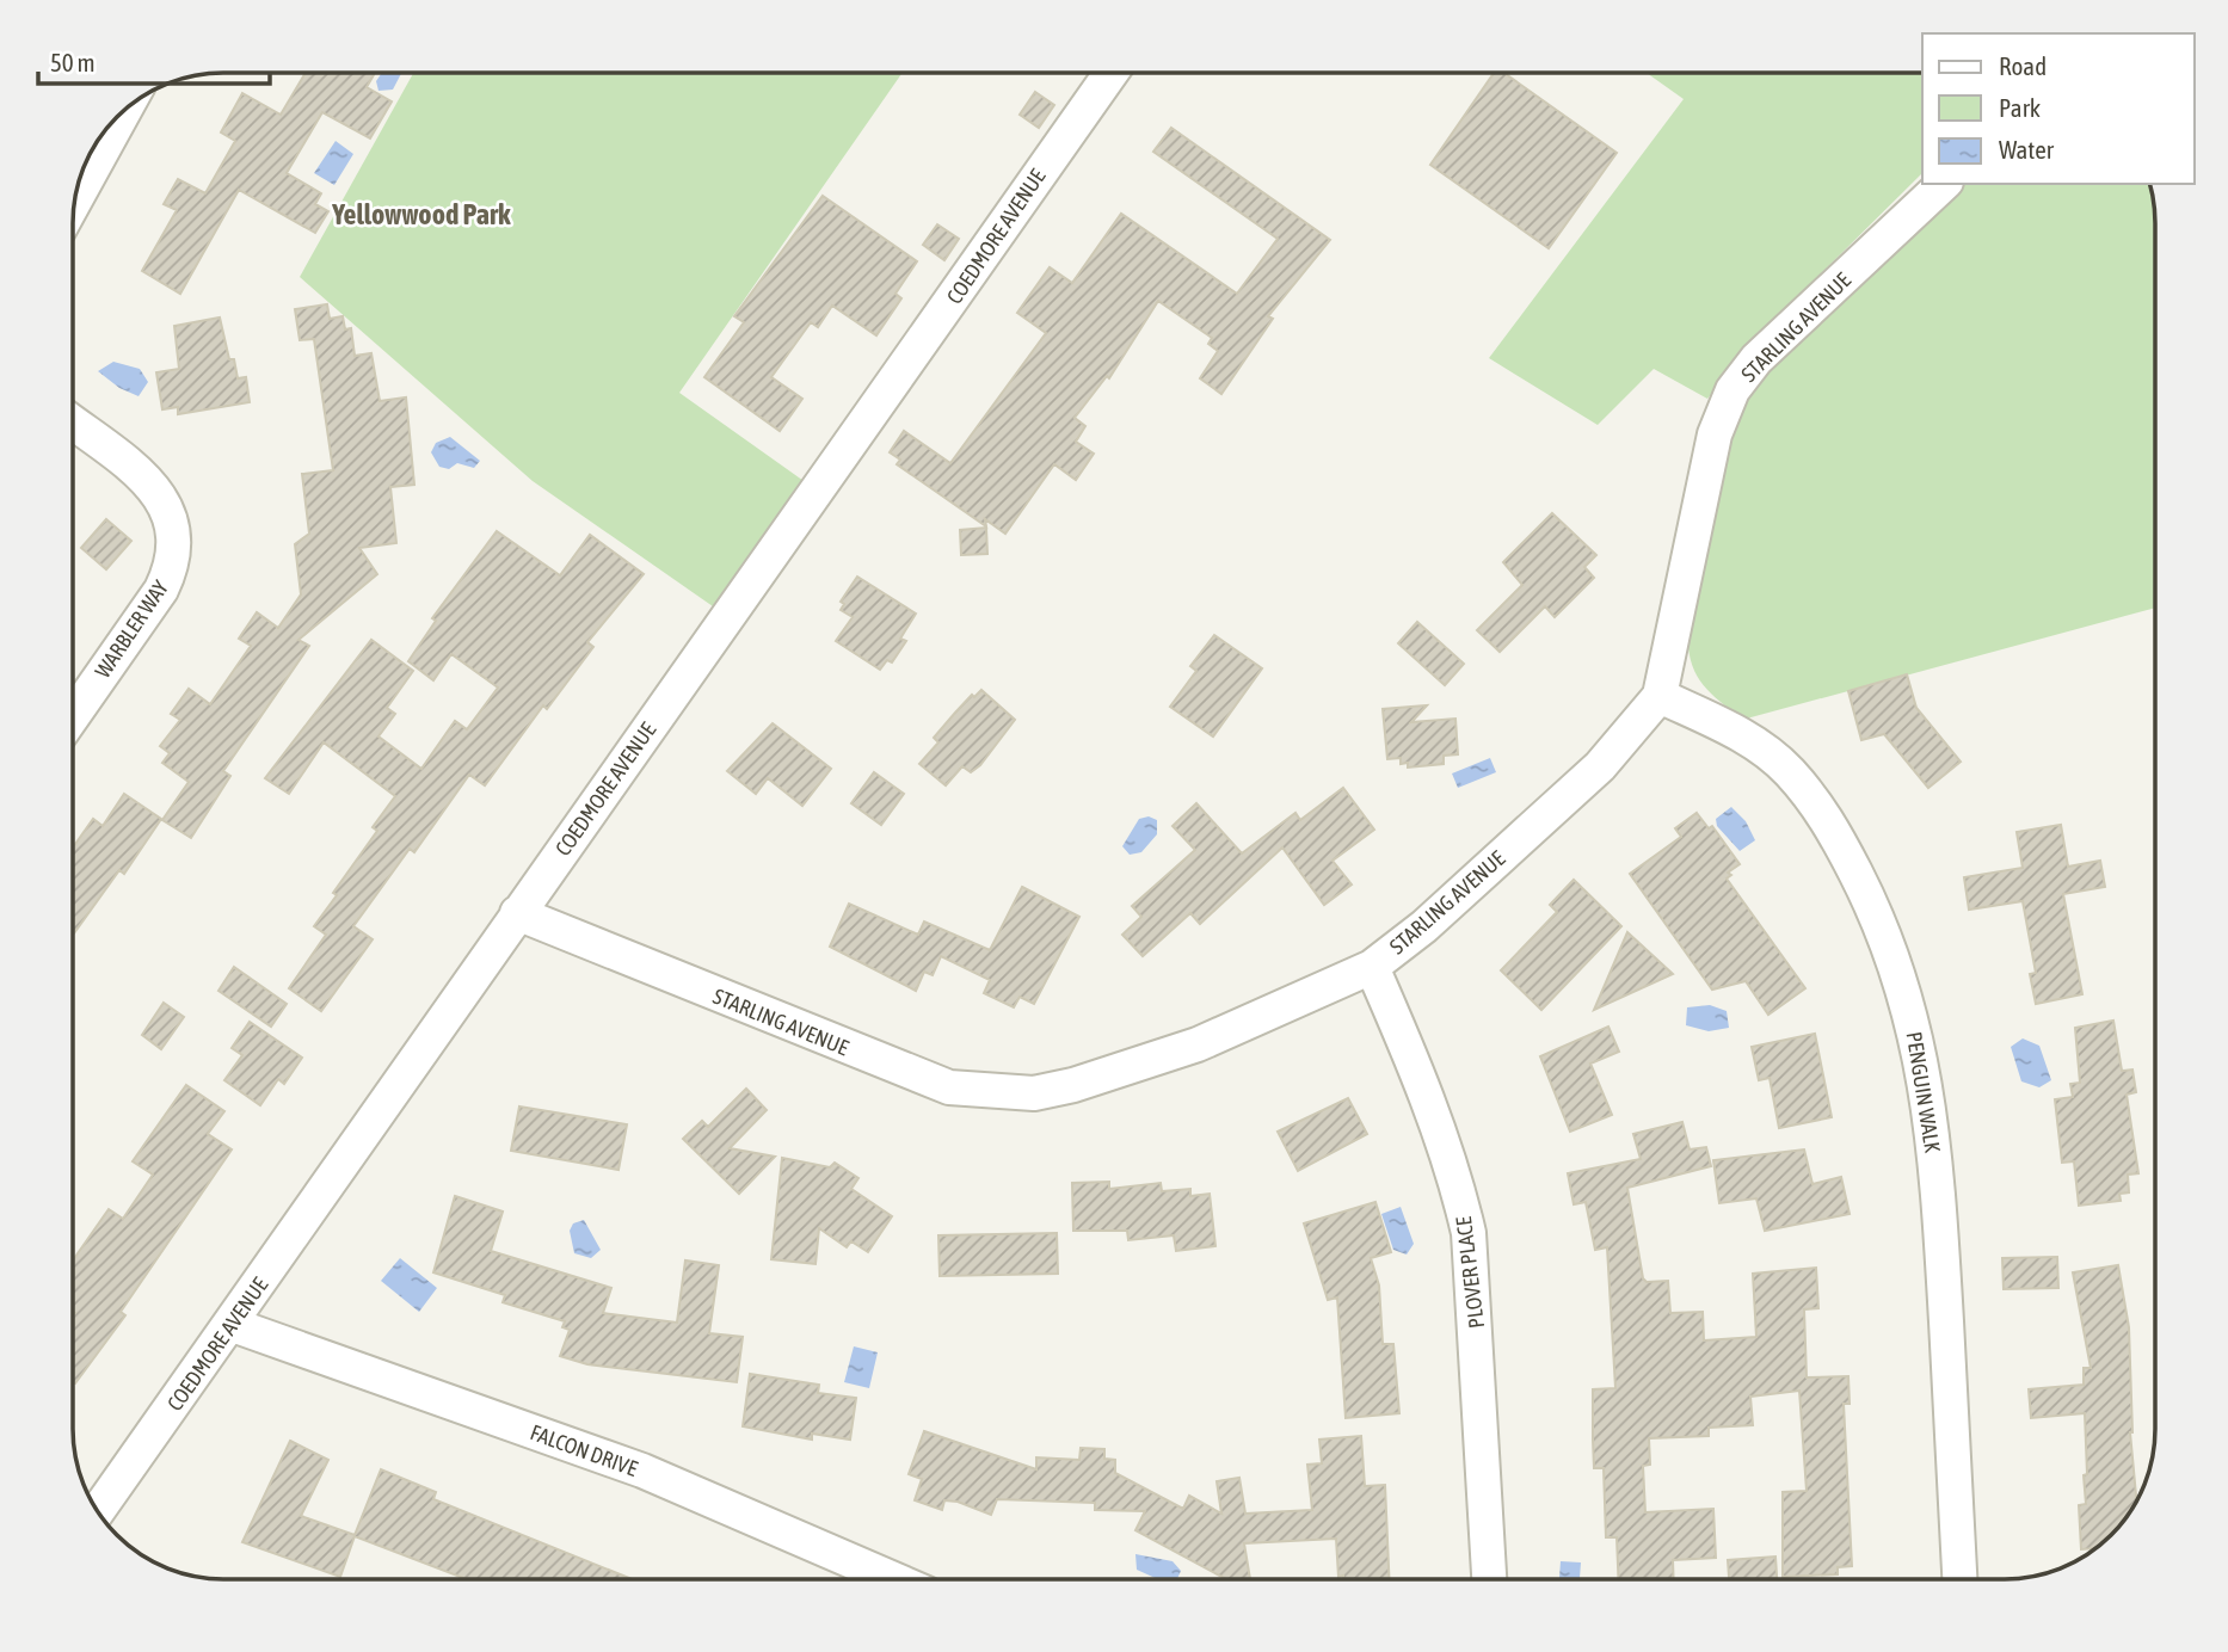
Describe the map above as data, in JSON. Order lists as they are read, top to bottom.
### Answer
{
  "streets": {
    "street": [
      "COEDMORE AVENUE",
      "STARLING AVENUE",
      "WARBLER WAY",
      "PENGUIN WALK",
      "PLOVER PLACE",
      "FALCON DRIVE"
    ]
  },
  "crossings": [
    ["COEDMORE AVENUE", "STARLING AVENUE"],
    ["COEDMORE AVENUE", "FALCON DRIVE"],
    ["STARLING AVENUE", "PENGUIN WALK"],
    ["STARLING AVENUE", "PLOVER PLACE"]
  ],
  "districts": ["Yellowwood Park"],
  "legend": ["Road", "Park", "Water"],
  "scale_bar": "50 m"
}
